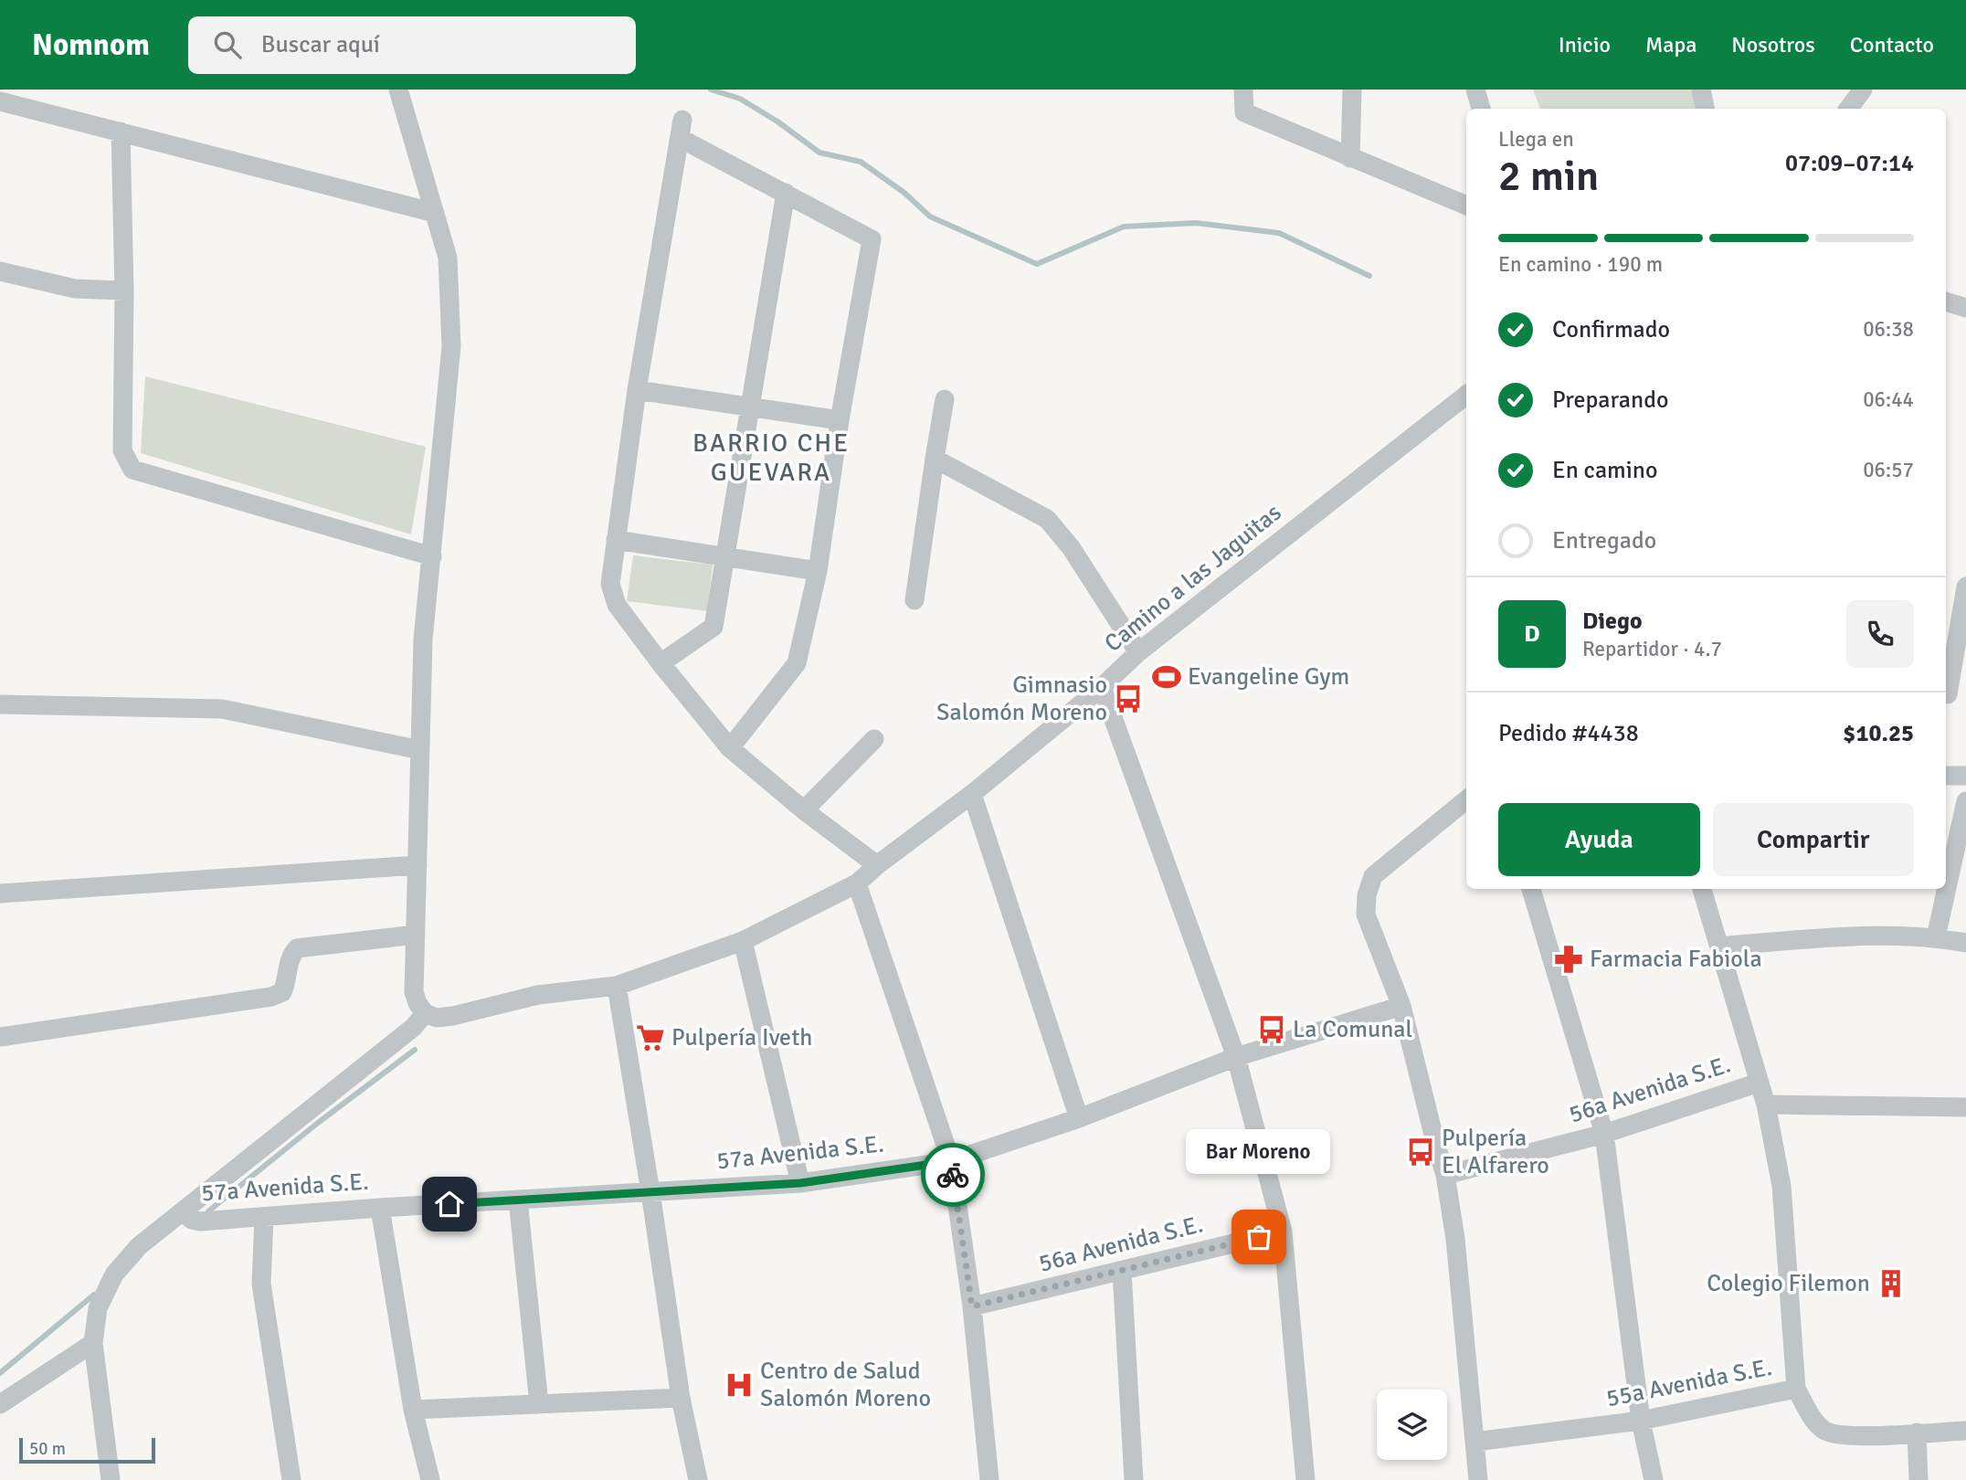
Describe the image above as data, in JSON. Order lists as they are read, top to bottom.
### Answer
{
  "streets": {
    "street": [
      "Camino a las Jaguitas",
      "56a Avenida S.E.",
      "57a Avenida S.E.",
      "55a Avenida S.E."
    ]
  },
  "districts": ["BARRIO CHE GUEVARA"],
  "places": {
    "sports": ["Evangeline Gym"],
    "bus stop": ["Gimnasio Salomón Moreno", "La Comunal", "Pulpería El Alfarero"],
    "pharmacy": ["Farmacia Fabiola"],
    "supermarket": ["Pulpería Iveth"],
    "other": ["Bar Moreno"],
    "building": ["Colegio Filemon"],
    "hospital": ["Centro de Salud Salomón Moreno"]
  },
  "scale_bar": "50 m",
  "page": {
    "header": "Nomnom",
    "search": "Buscar aquí",
    "nav": [
      "Inicio",
      "Mapa",
      "Nosotros",
      "Contacto"
    ],
    "heading": ["2 min", "Llega en", "07:09–07:14"],
    "panel": [
      "Diego",
      "Repartidor · 4.7",
      "Pedido #4438",
      "$10.25"
    ],
    "bar": "En camino · 190 m",
    "list": [
      ["Confirmado", "06:38"],
      ["Preparando", "06:44"],
      ["En camino", "06:57"],
      "Entregado"
    ],
    "round": "D",
    "buttons": ["Ayuda", "Compartir"],
    "bubble": "Bar Moreno",
    "scale": "50 m"
  }
}
